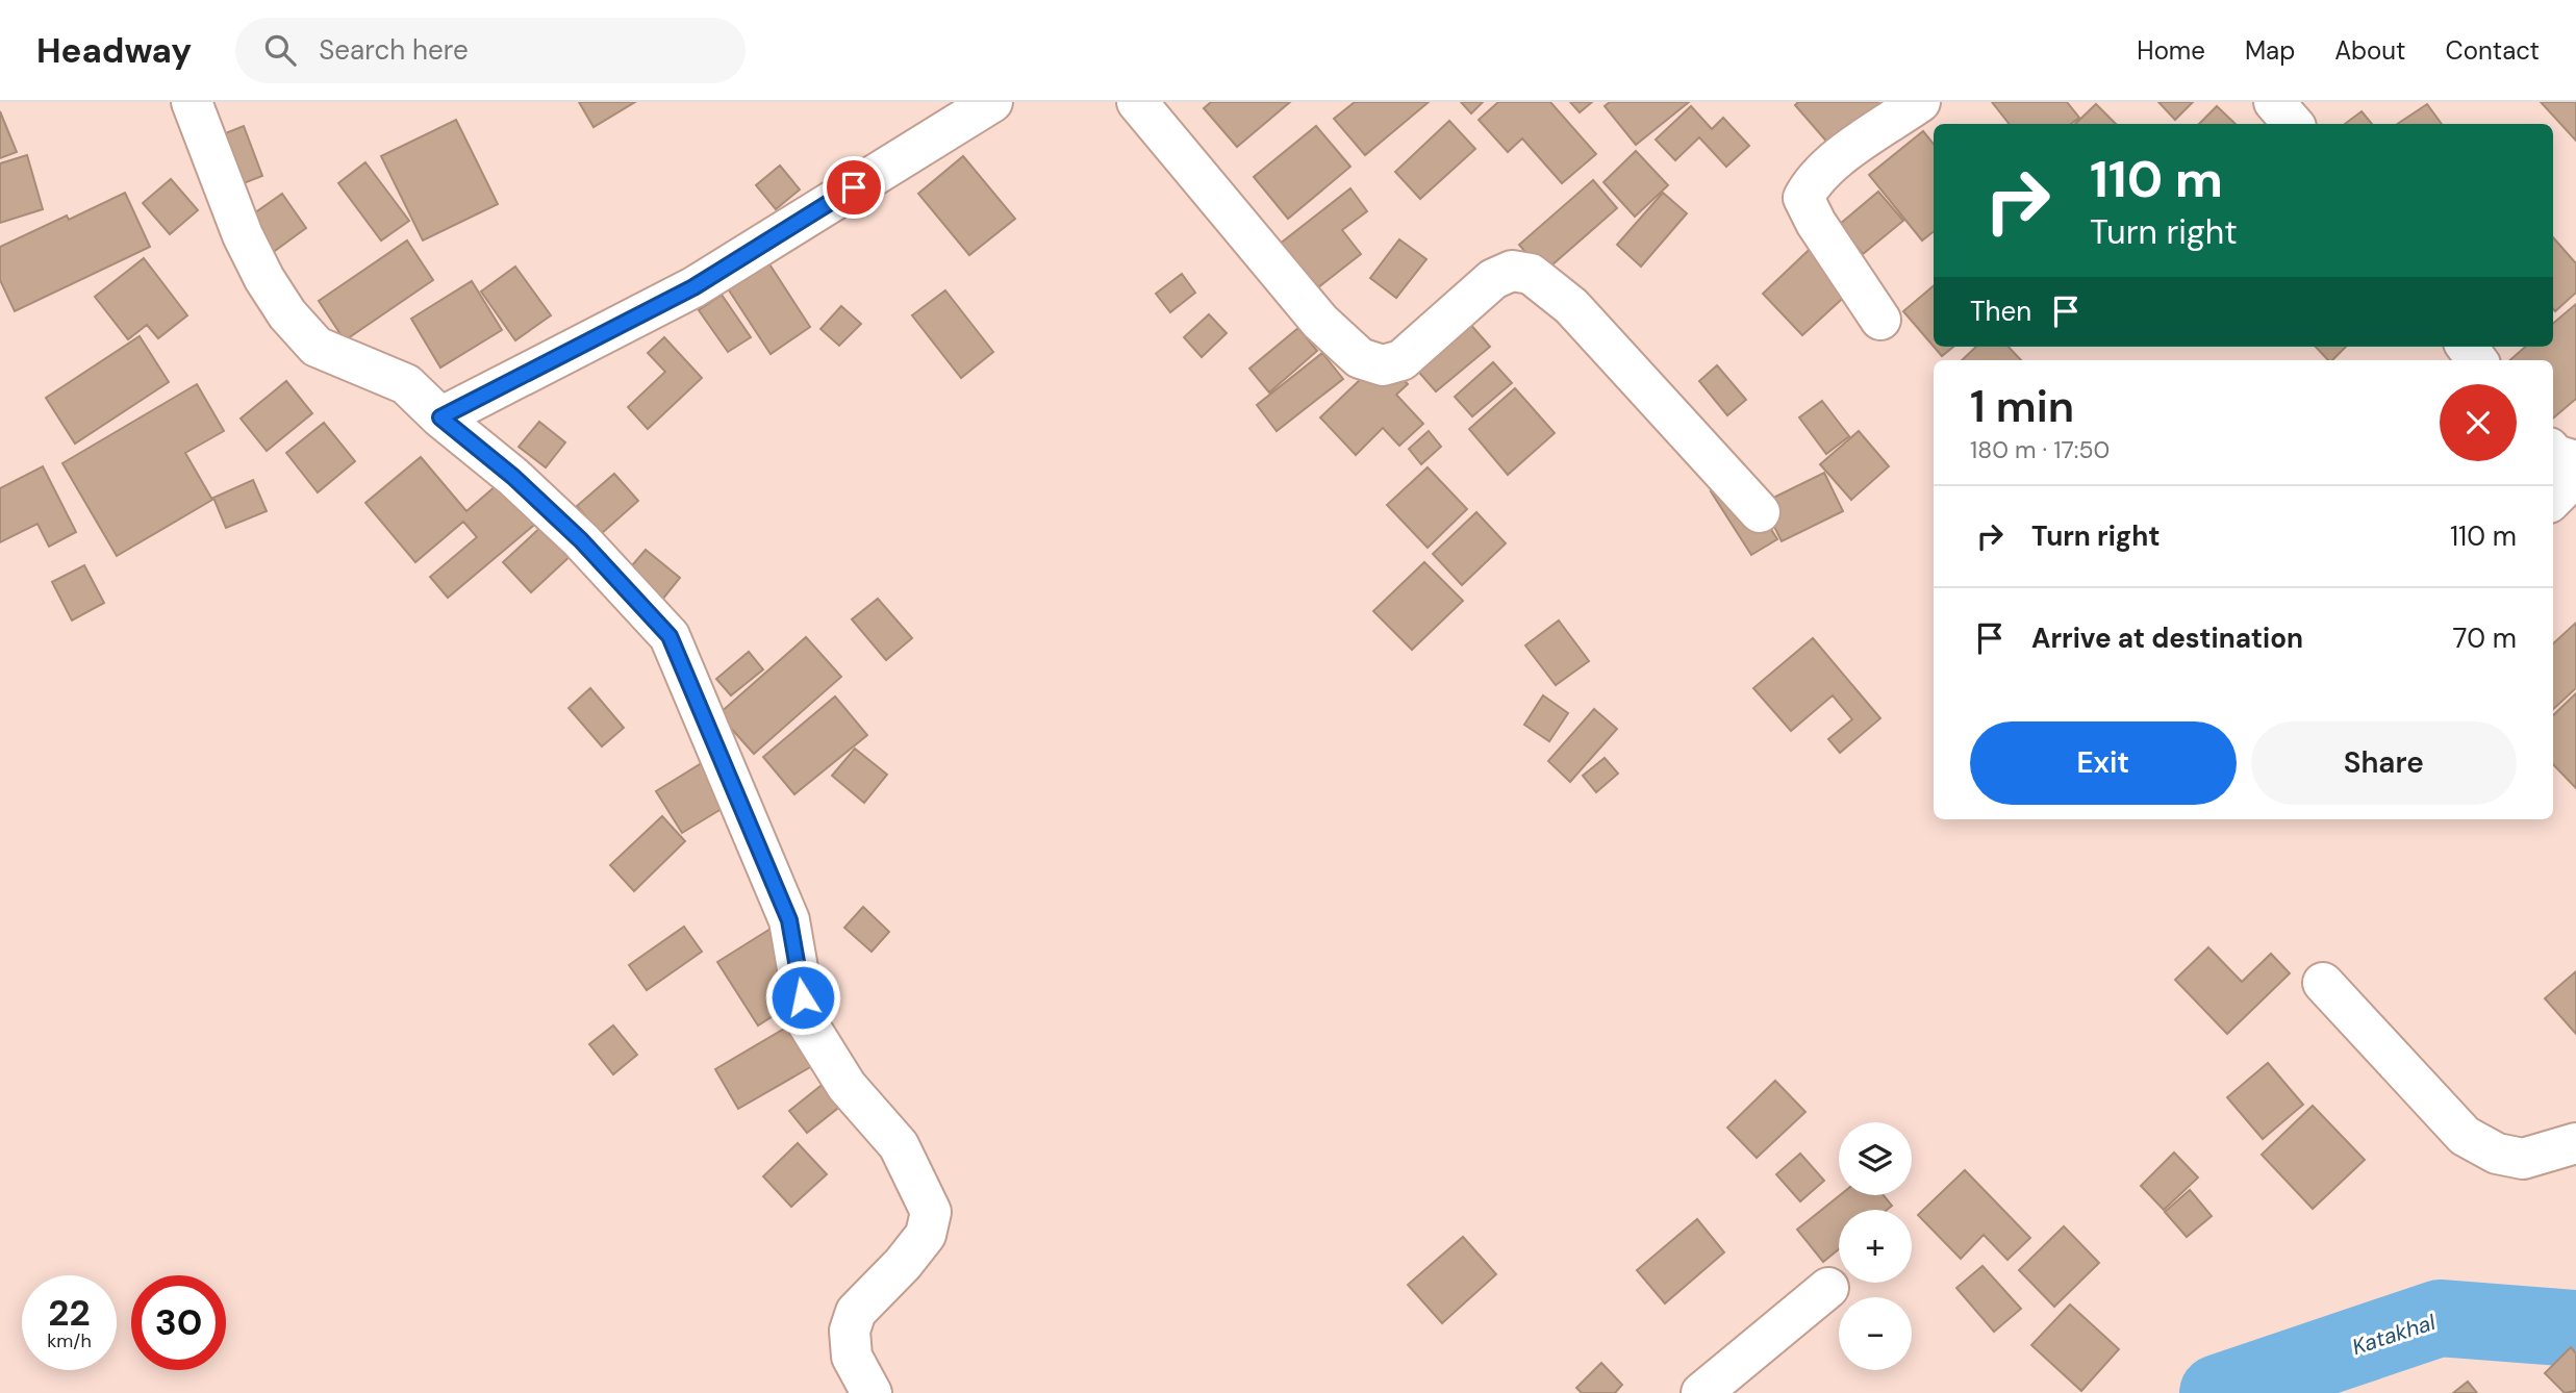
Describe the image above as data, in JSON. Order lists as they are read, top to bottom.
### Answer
{
  "water": ["Katakhal"],
  "page": {
    "header": "Headway",
    "search": "Search here",
    "nav": [
      "Home",
      "Map",
      "About",
      "Contact"
    ],
    "turn": ["110 m", "Turn right"],
    "then": "Then",
    "heading": ["1 min", "180 m · 17:50"],
    "list": [
      {
        "name": "Turn right",
        "value": "110 m"
      },
      {
        "name": "Arrive at destination",
        "value": "70 m"
      }
    ],
    "buttons": ["Exit", "Share"],
    "map_buttons": ["+", "−"],
    "speed": "22 km/h",
    "limit": "30"
  }
}
